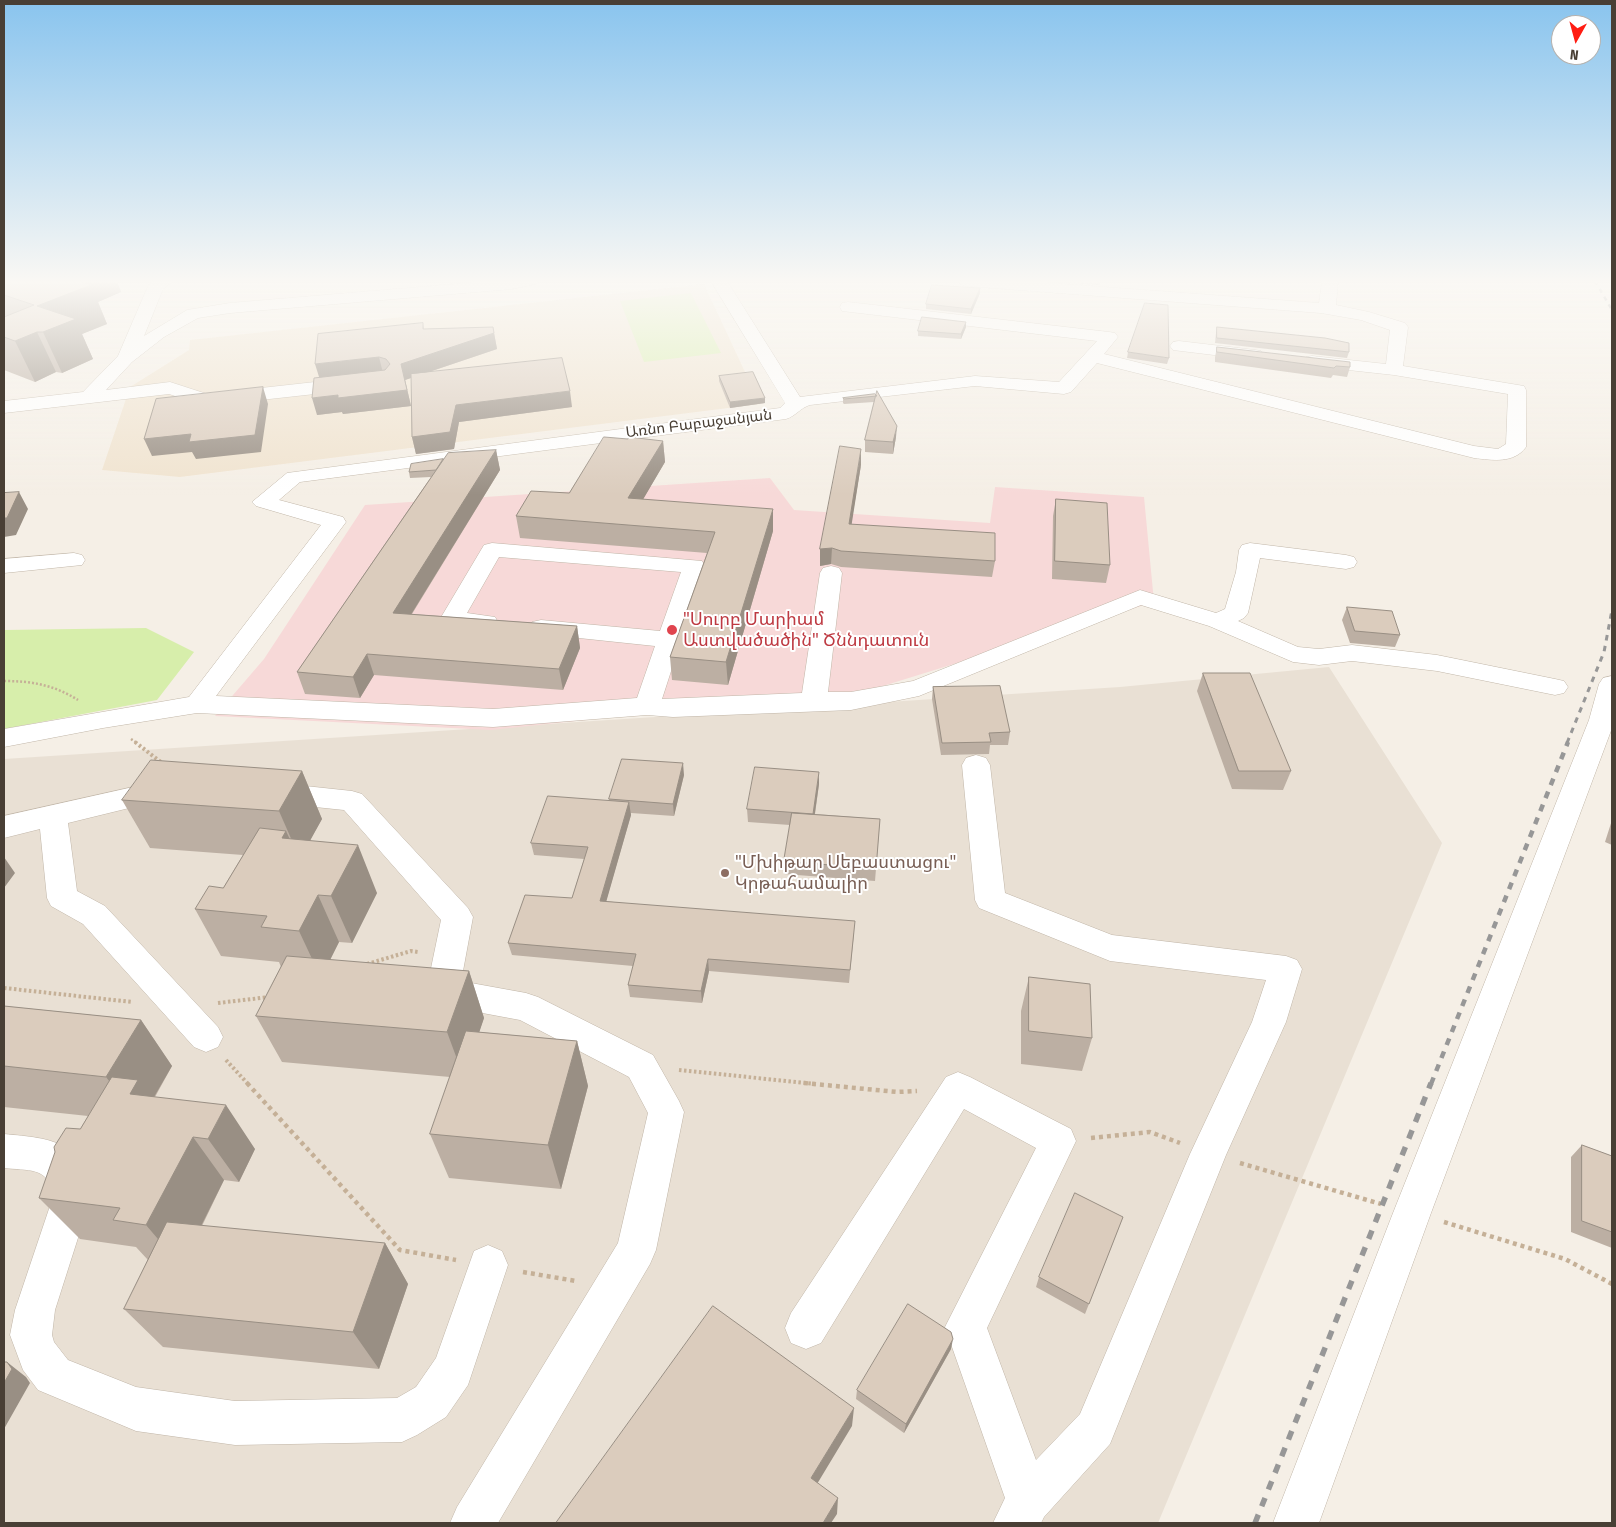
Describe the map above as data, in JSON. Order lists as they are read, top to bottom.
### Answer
{
  "streets": {
    "lane": ["Առնո Բաբաջանյան"]
  },
  "places": ["\"Սուրբ Մարիամ Աստվածածին\" Ծննդատուն", "\"Մխիթար Սեբաստացու\" Կրթահամալիր"],
  "north": "bottom"
}
